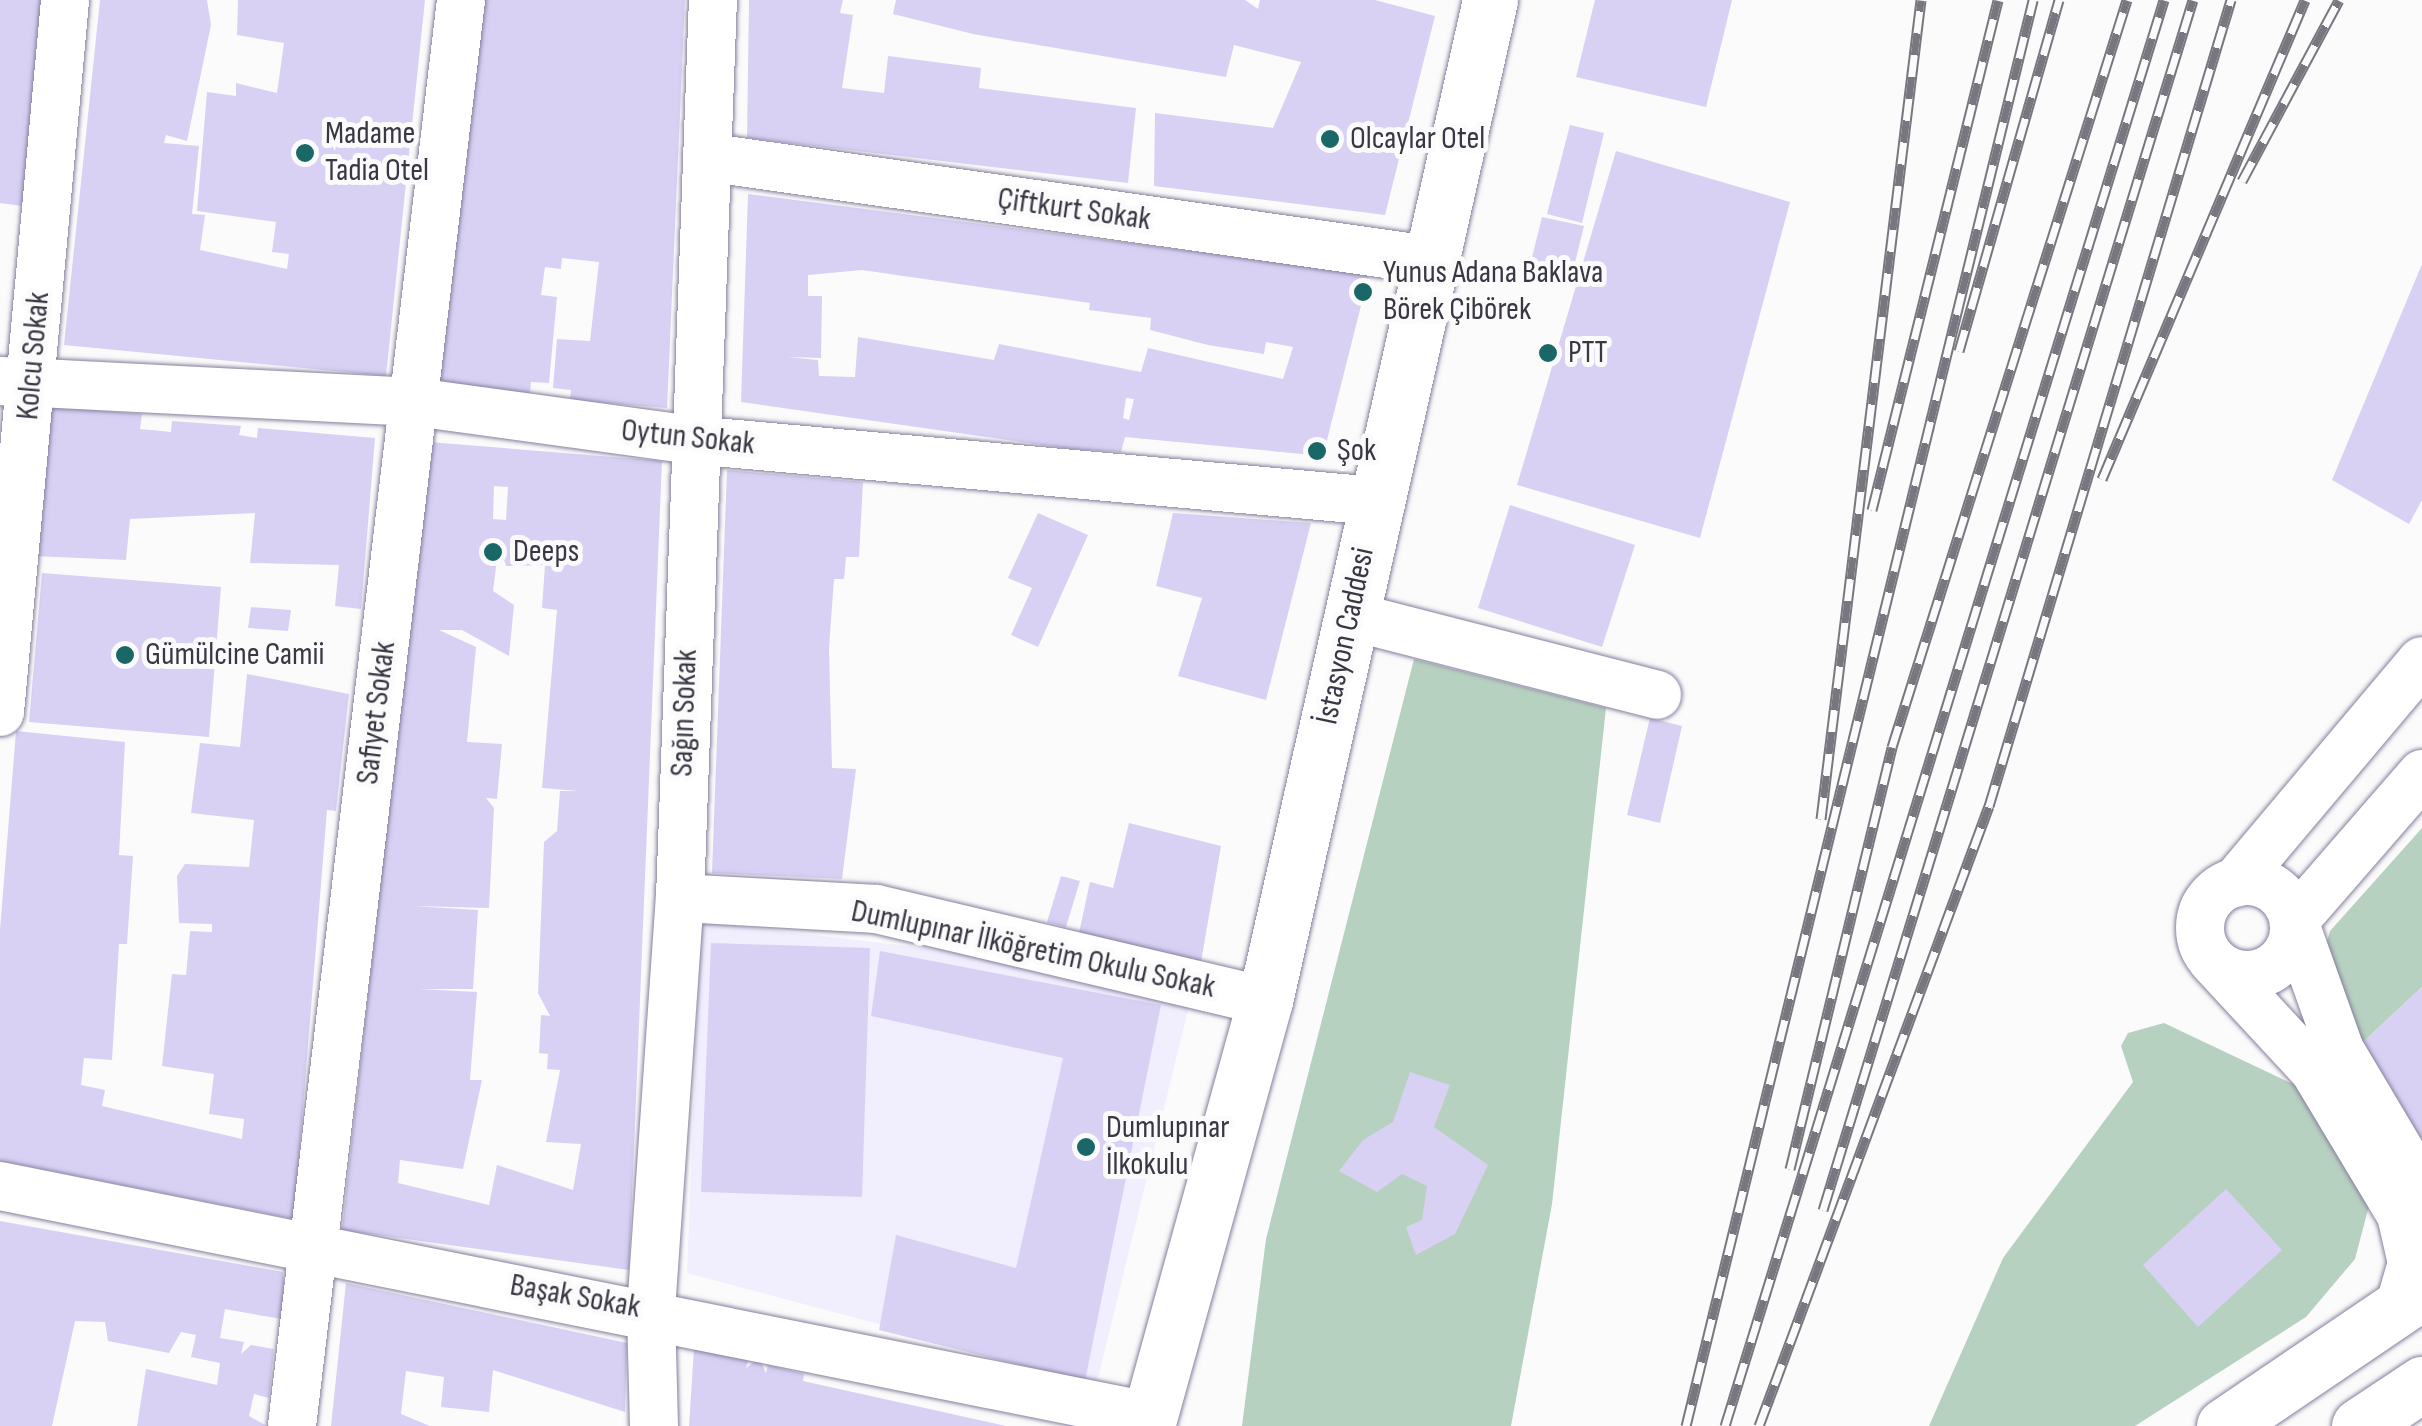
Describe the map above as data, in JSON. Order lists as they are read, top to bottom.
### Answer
{
  "streets": {
    "main road": ["İstasyon Caddesi"],
    "street": [
      "Çiftkurt Sokak",
      "Kolcu Sokak",
      "Oytun Sokak",
      "Safiyet Sokak",
      "Sağın Sokak",
      "Dumlupınar İlköğretim Okulu Sokak",
      "Başak Sokak"
    ]
  },
  "crossings": [
    ["Çiftkurt Sokak", "İstasyon Caddesi"],
    ["Çiftkurt Sokak", "Sağın Sokak"],
    ["Kolcu Sokak", "Oytun Sokak"],
    ["Oytun Sokak", "İstasyon Caddesi"],
    ["Oytun Sokak", "Safiyet Sokak"],
    ["Oytun Sokak", "Sağın Sokak"],
    ["İstasyon Caddesi", "Dumlupınar İlköğretim Okulu Sokak"],
    ["İstasyon Caddesi", "Başak Sokak"],
    ["Safiyet Sokak", "Başak Sokak"],
    ["Sağın Sokak", "Dumlupınar İlköğretim Okulu Sokak"],
    ["Sağın Sokak", "Başak Sokak"]
  ],
  "places": [
    "Olcaylar Otel",
    "Madame Tadia Otel",
    "Yunus Adana Baklava Börek Çibörek",
    "PTT",
    "Şok",
    "Deeps",
    "Gümülcine Camii",
    "Dumlupınar İlkokulu"
  ]
}
